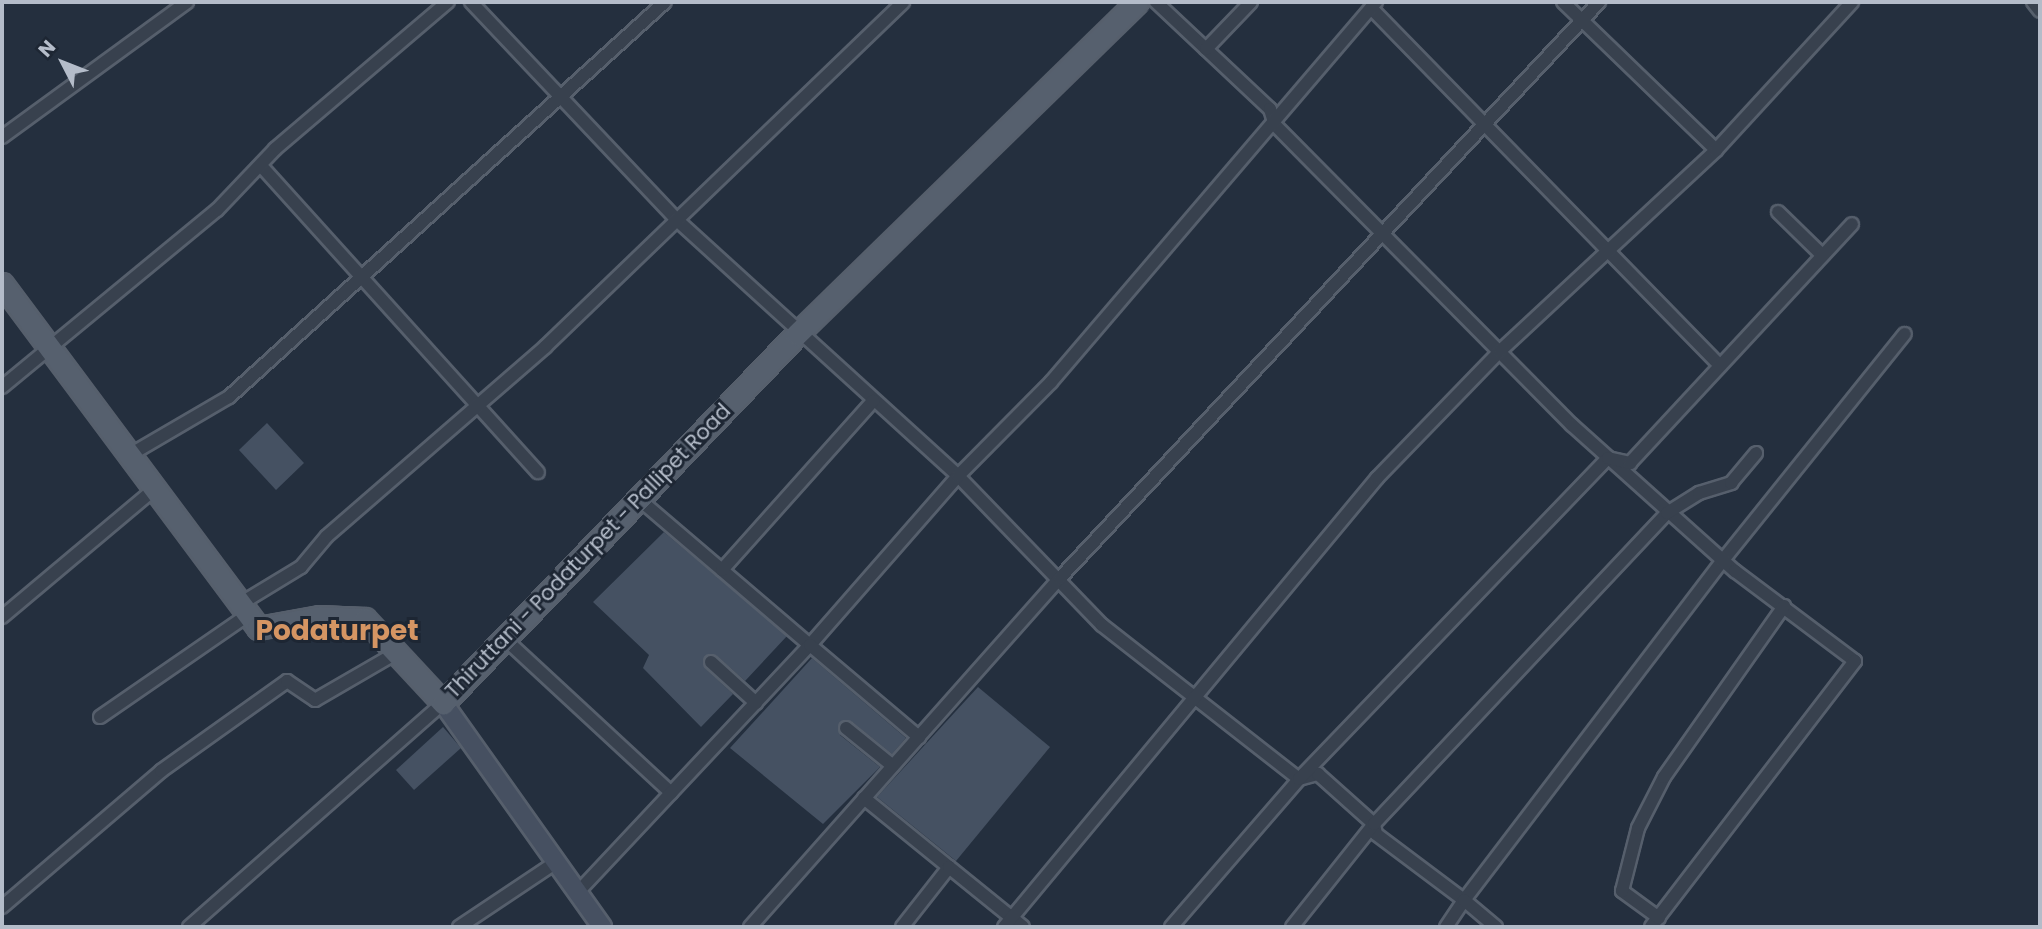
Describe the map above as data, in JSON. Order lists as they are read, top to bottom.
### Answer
{
  "streets": {
    "main road": ["Thiruttani - Podaturpet - Pallipet Road"]
  },
  "districts": ["Podaturpet"],
  "north": "top left"
}
